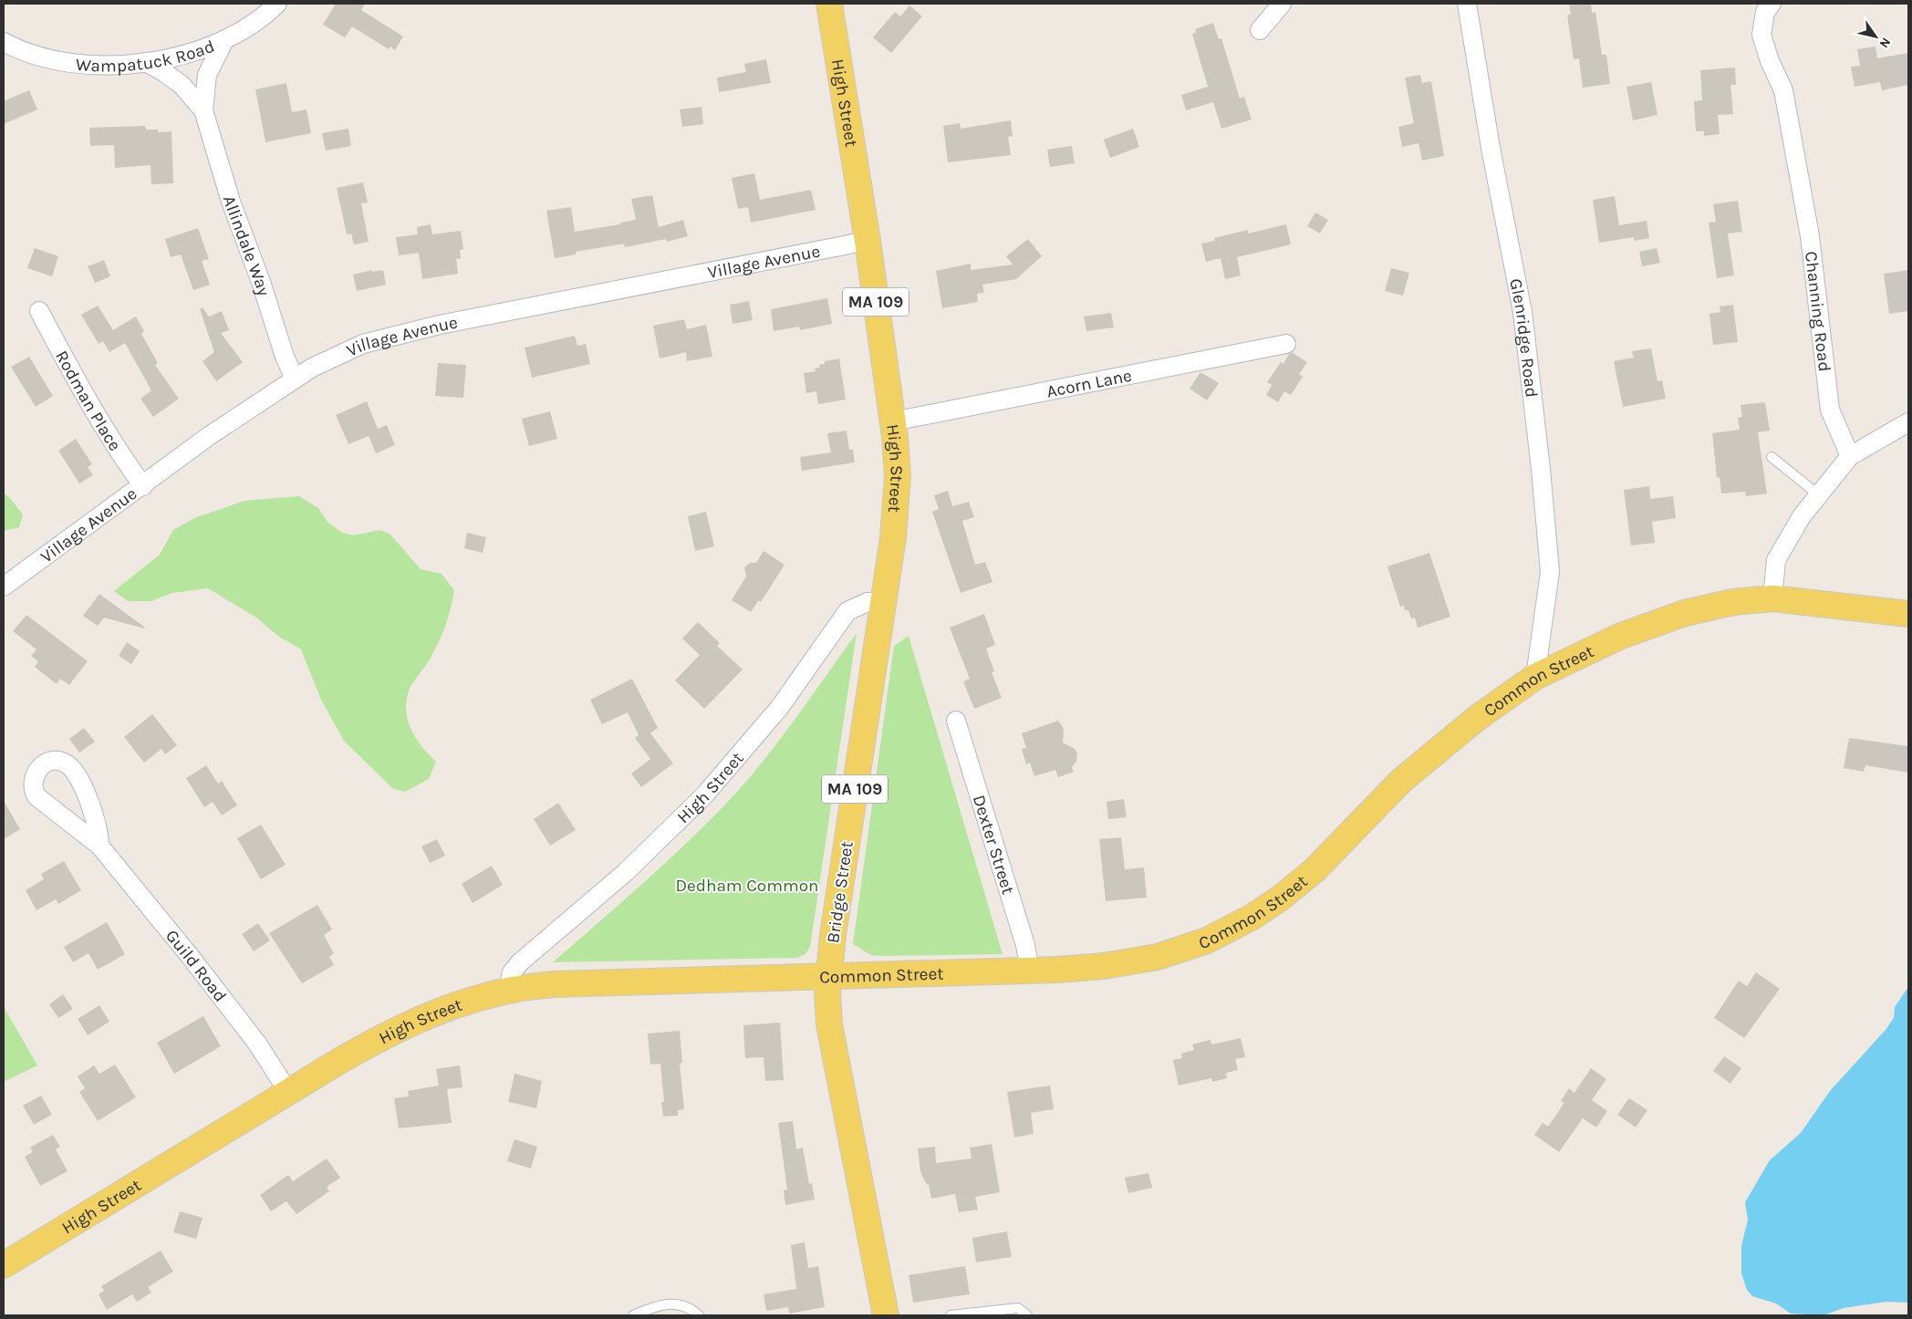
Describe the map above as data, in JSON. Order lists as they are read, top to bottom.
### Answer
{
  "streets": {
    "main road": [
      "High Street",
      "MA 109",
      "Common Street",
      "Bridge Street"
    ],
    "street": [
      "Wampatuck Road",
      "Allindale Way",
      "Village Avenue",
      "Channing Road",
      "Glenridge Road",
      "Acorn Lane",
      "Rodman Place",
      "Dexter Street",
      "Guild Road"
    ]
  },
  "crossings": [
    ["Wampatuck Road", "Allindale Way"],
    ["High Street", "Village Avenue"],
    ["High Street", "Acorn Lane"],
    ["High Street", "Common Street"],
    ["High Street", "Bridge Street"],
    ["High Street", "Guild Road"],
    ["Allindale Way", "Village Avenue"],
    ["Village Avenue", "Rodman Place"],
    ["Glenridge Road", "Common Street"],
    ["Common Street", "Dexter Street"],
    ["Common Street", "Bridge Street"]
  ],
  "parks": ["Dedham Common"],
  "north": "bottom right"
}
